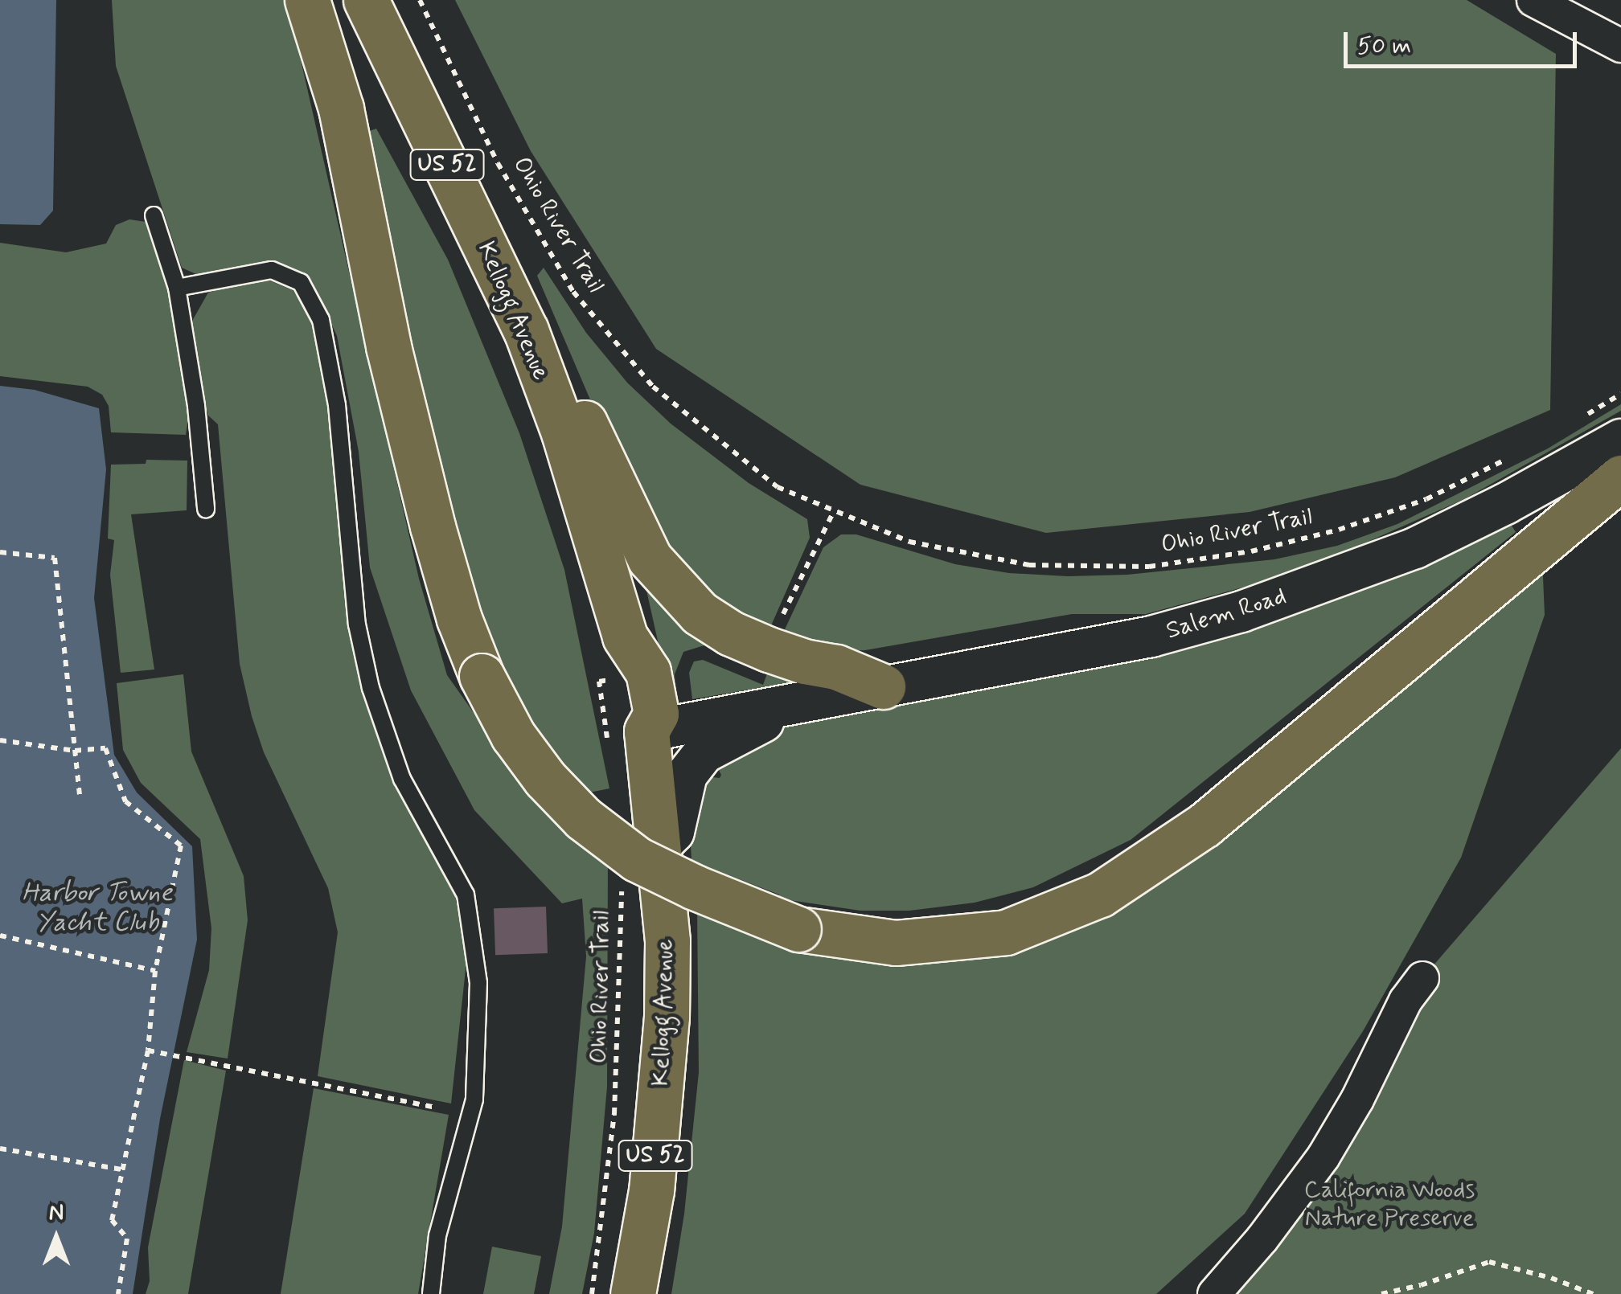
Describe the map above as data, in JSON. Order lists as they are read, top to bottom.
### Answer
{
  "streets": {
    "main road": ["US 52", "Kellogg Avenue"],
    "street": ["Salem Road"],
    "path": ["Ohio River Trail"]
  },
  "crossings": [
    ["Kellogg Avenue", "Salem Road"]
  ],
  "water": ["Harbor Towne Yacht Club"],
  "parks": ["California Woods Nature Preserve"],
  "scale_bar": "50 m",
  "north": "top"
}
